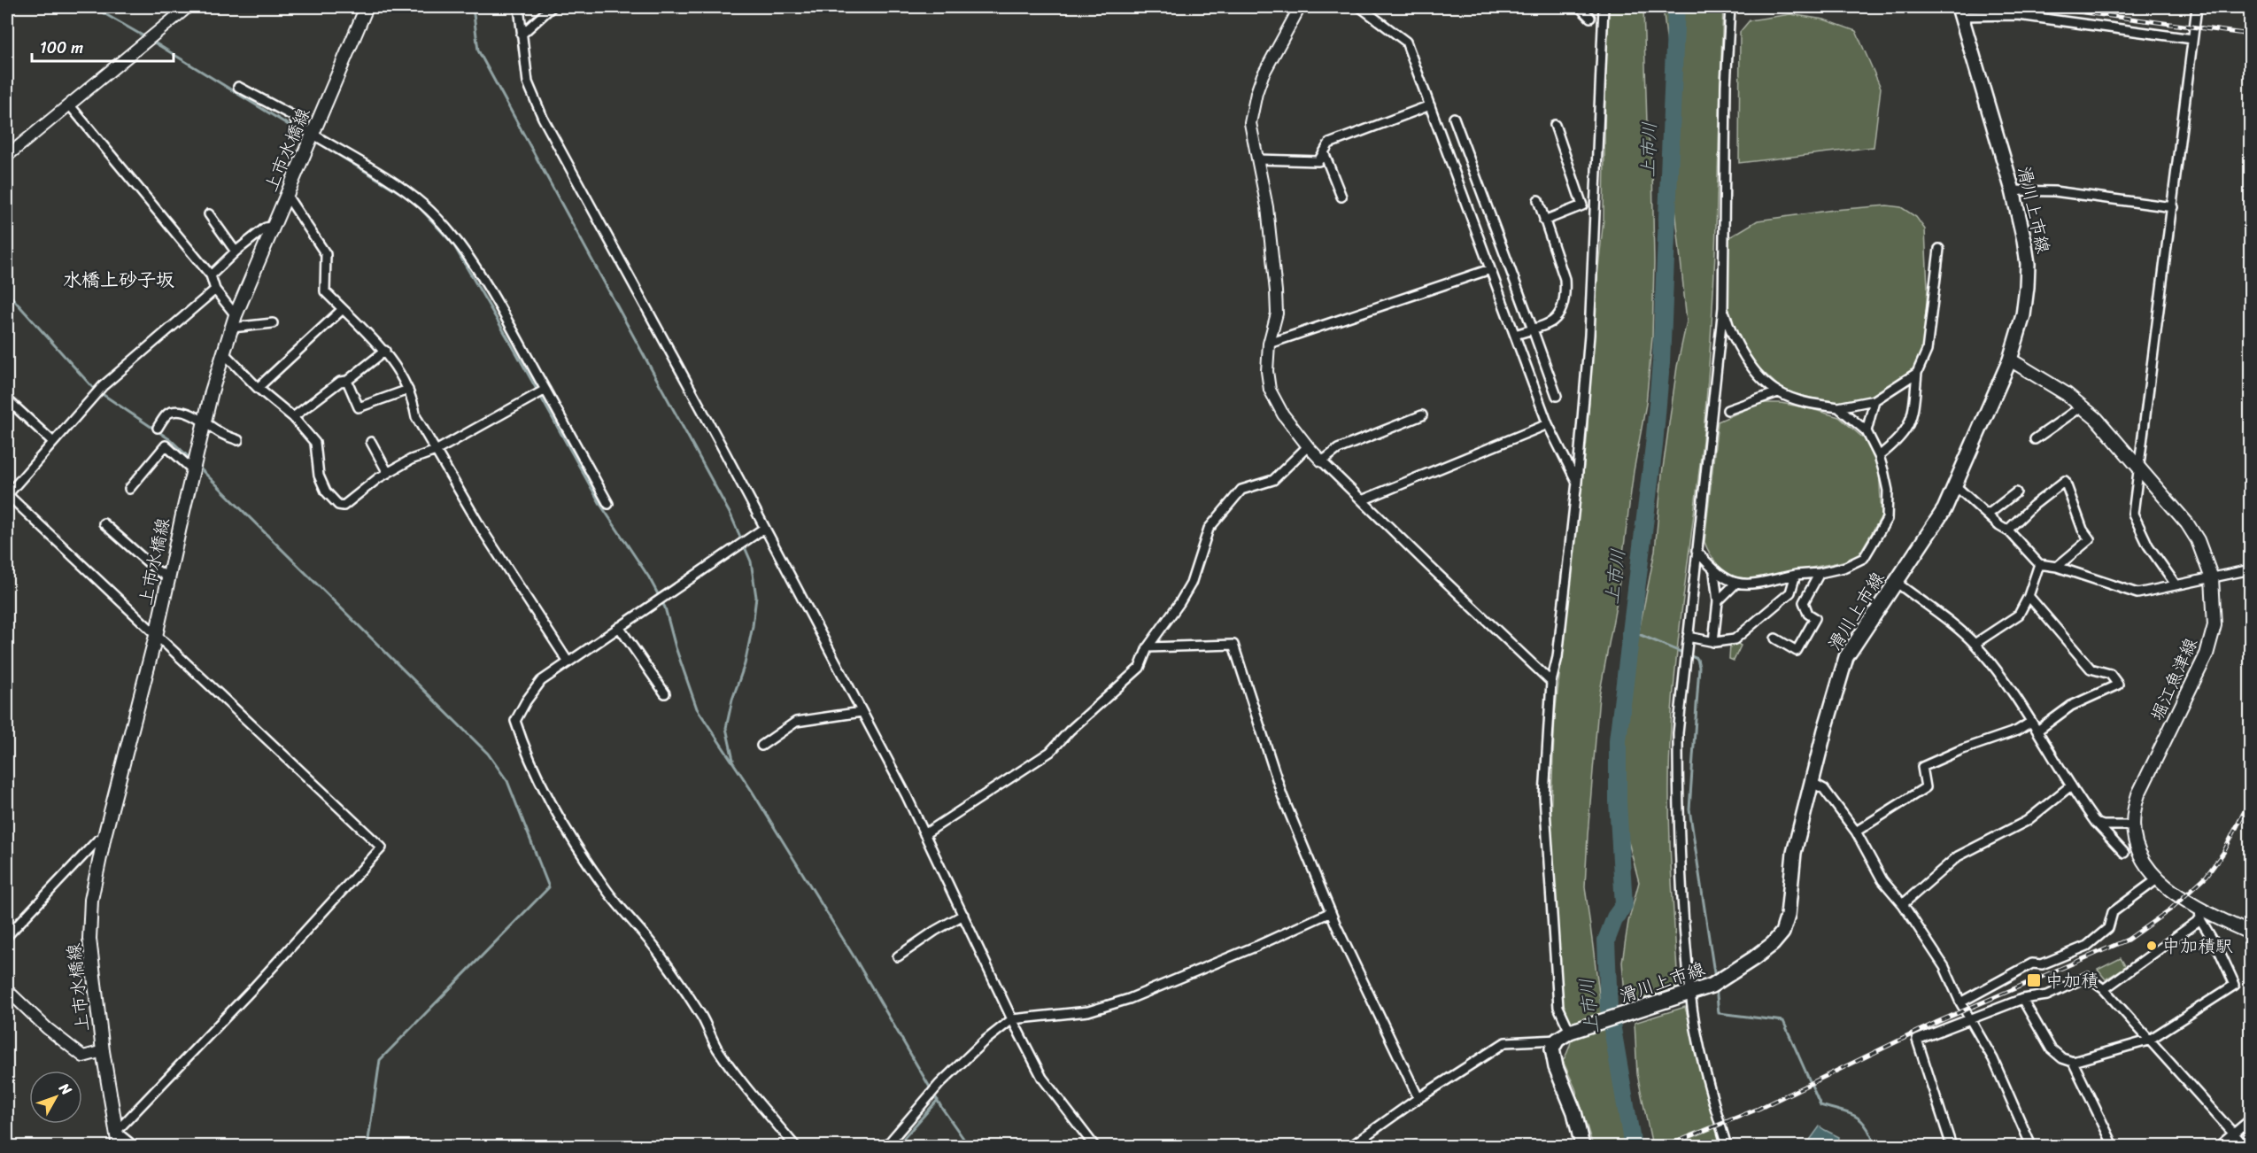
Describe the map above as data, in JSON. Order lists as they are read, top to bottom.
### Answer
{
  "streets": {
    "main road": ["上市水橋線", "滑川上市線", "堀江魚津線"]
  },
  "crossings": [
    ["滑川上市線", "堀江魚津線"]
  ],
  "districts": ["水橋上砂子坂"],
  "water": ["上市川"],
  "places": {
    "other": ["中加積駅"],
    "transit": ["中加積"]
  },
  "scale_bar": "100 m",
  "north": "top right"
}
